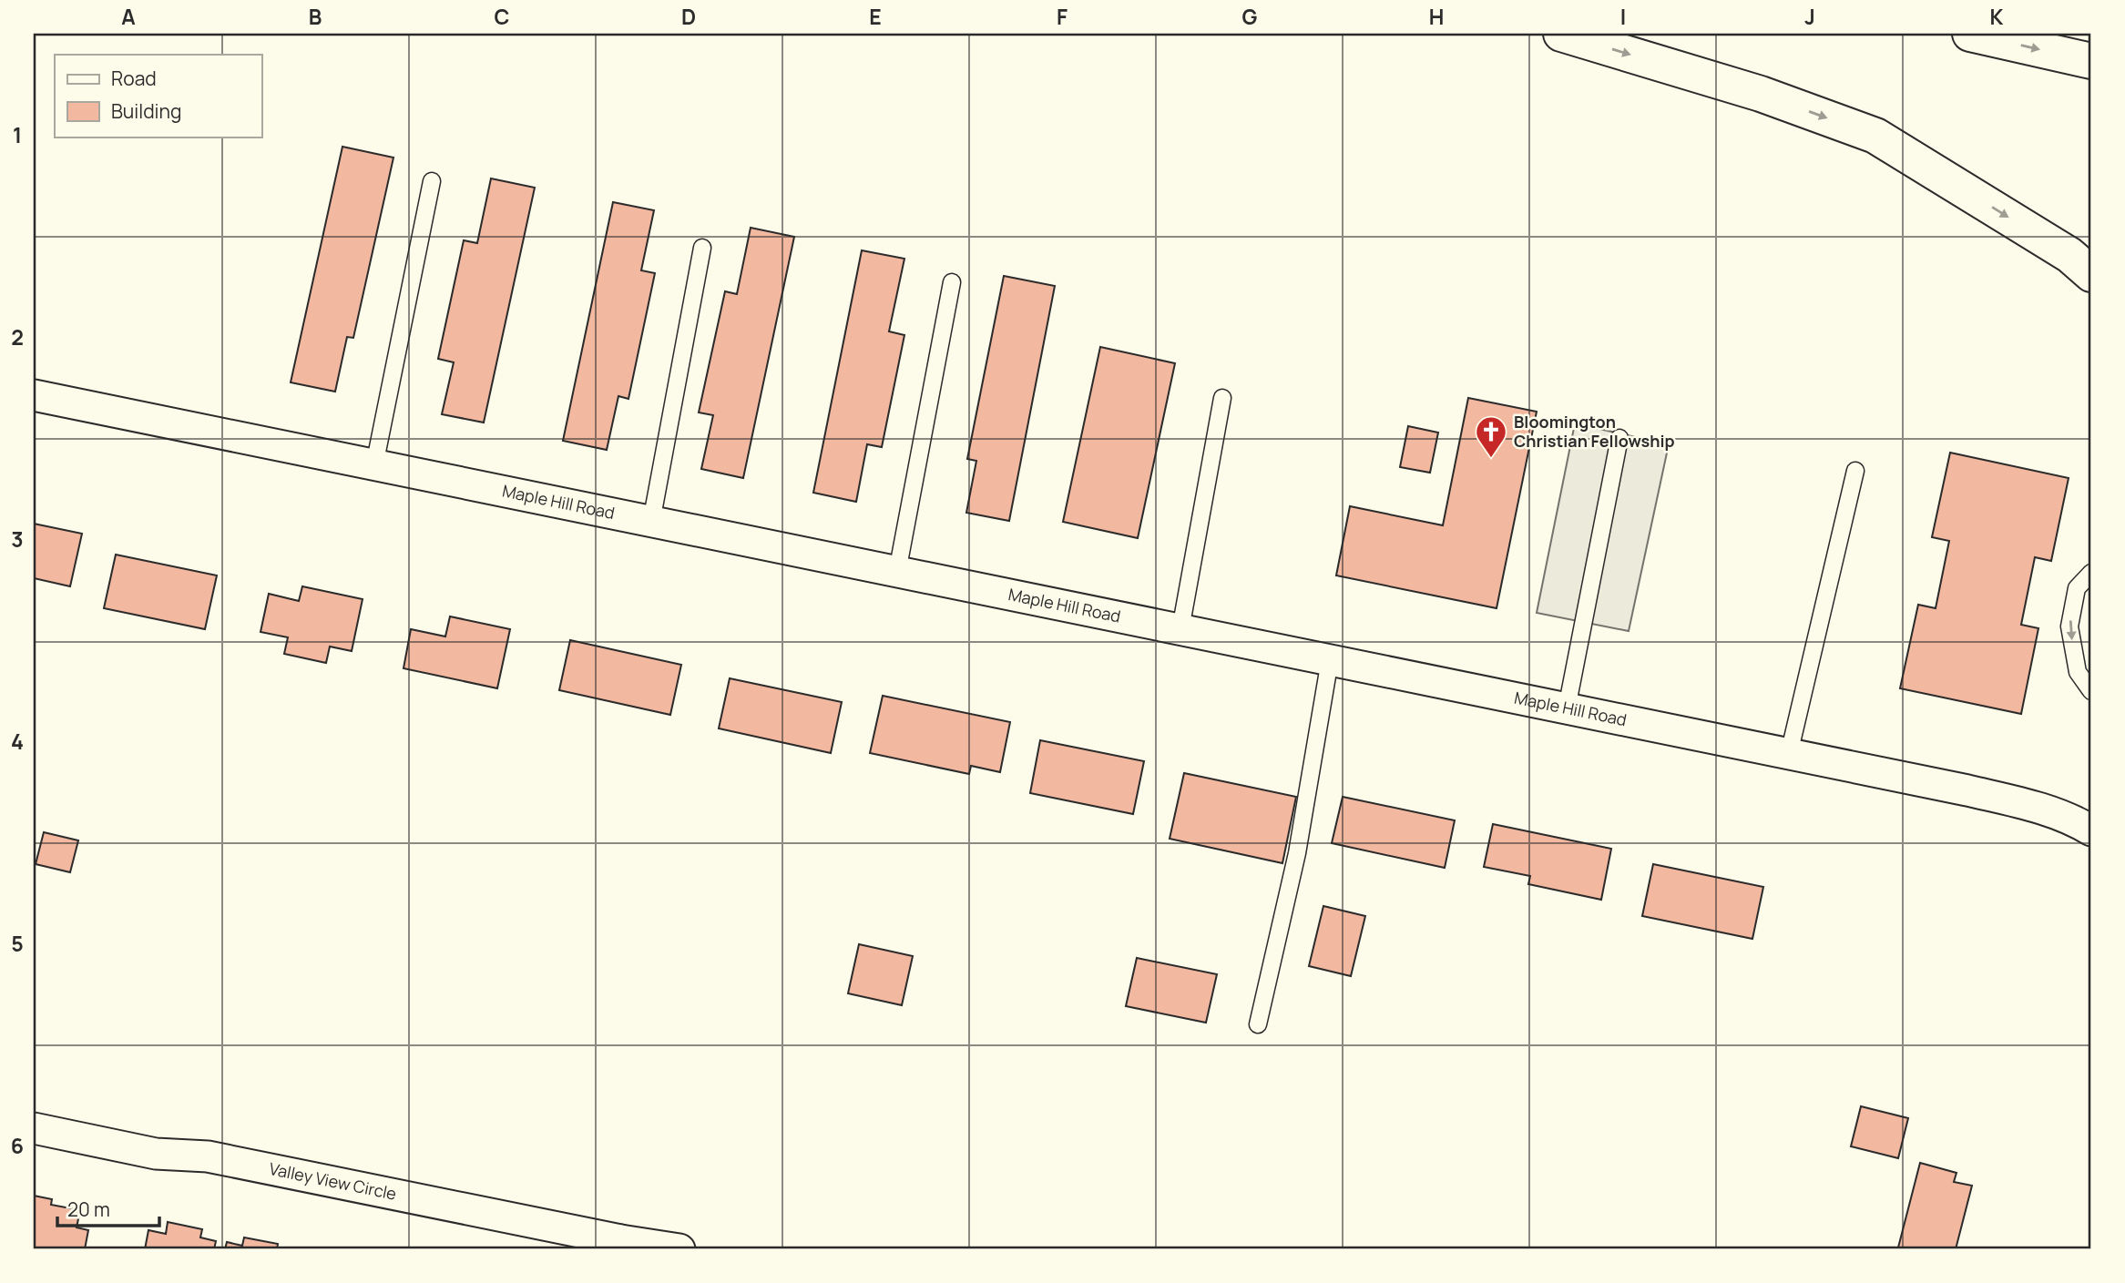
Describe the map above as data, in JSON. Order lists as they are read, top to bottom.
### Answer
{
  "streets": {
    "street": ["Maple Hill Road", "Valley View Circle"]
  },
  "places": {
    "church": ["Bloomington Christian Fellowship"]
  },
  "legend": ["Road", "Building"],
  "scale_bar": "20 m",
  "grid": {
    "columns": [
      "A",
      "B",
      "C",
      "D",
      "E",
      "F",
      "G",
      "H",
      "I",
      "J",
      "K"
    ],
    "rows": [
      "1",
      "2",
      "3",
      "4",
      "5",
      "6"
    ]
  }
}
